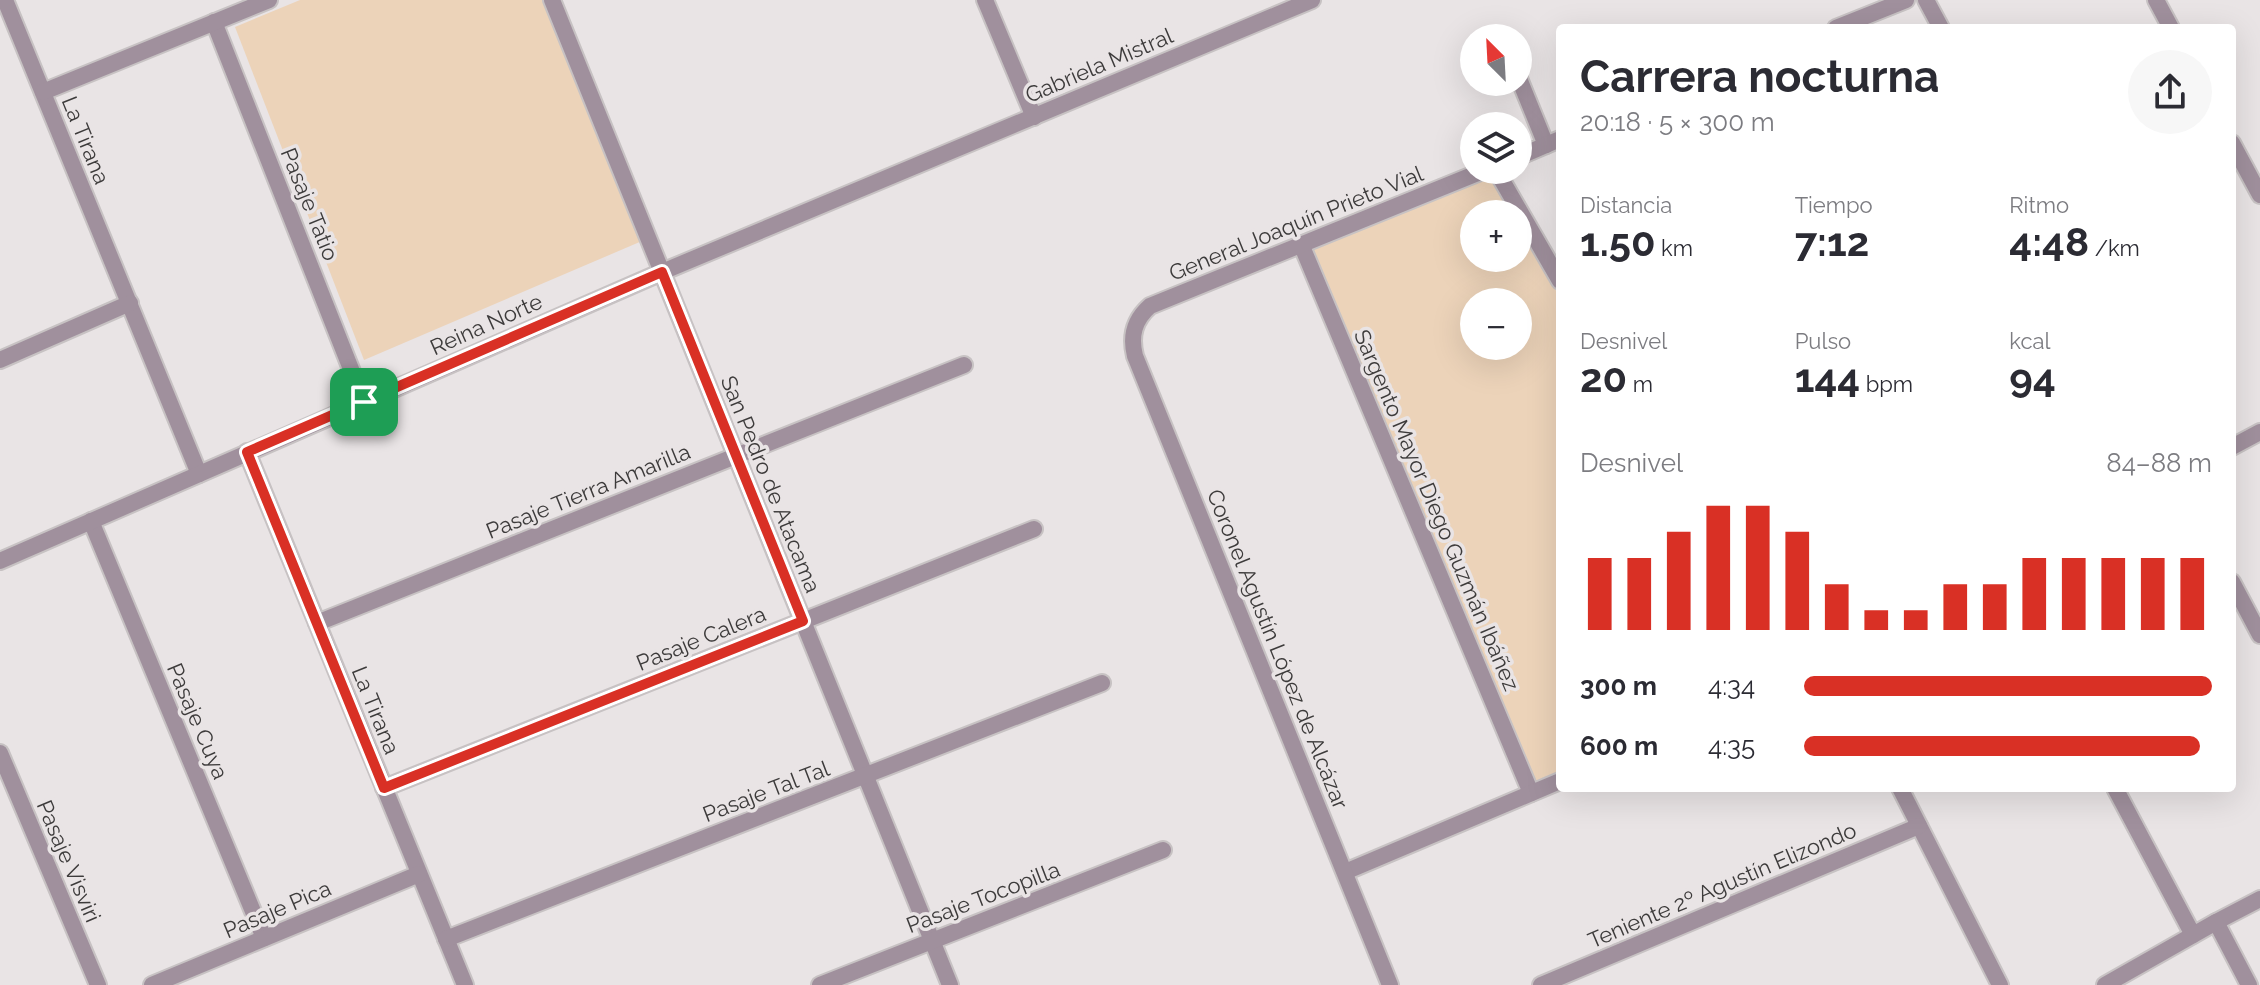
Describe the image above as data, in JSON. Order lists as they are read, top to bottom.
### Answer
{
  "streets": {
    "street": [
      "Gabriela Mistral",
      "La Tirana",
      "Pasaje Tatio",
      "General Joaquín Prieto Vial",
      "Reina Norte",
      "San Pedro de Atacama",
      "Pasaje Tierra Amarilla",
      "Sargento Mayor Diego Guzmán Ibáñez",
      "Pasaje Calera",
      "Coronel Agustín López de Alcázar",
      "Pasaje Cuya",
      "Pasaje Tal Tal",
      "Pasaje Visviri",
      "Teniente 2º Agustín Elizondo",
      "Pasaje Tocopilla",
      "Pasaje Pica"
    ]
  },
  "crossings": [
    ["Gabriela Mistral", "Reina Norte"],
    ["La Tirana", "Reina Norte"],
    ["La Tirana", "Pasaje Tierra Amarilla"],
    ["La Tirana", "Pasaje Calera"],
    ["La Tirana", "Pasaje Tal Tal"],
    ["La Tirana", "Pasaje Pica"],
    ["Pasaje Tatio", "Reina Norte"],
    ["General Joaquín Prieto Vial", "Sargento Mayor Diego Guzmán Ibáñez"],
    ["General Joaquín Prieto Vial", "Coronel Agustín López de Alcázar"],
    ["Reina Norte", "San Pedro de Atacama"],
    ["Reina Norte", "Pasaje Cuya"],
    ["San Pedro de Atacama", "Pasaje Tierra Amarilla"],
    ["San Pedro de Atacama", "Pasaje Calera"],
    ["San Pedro de Atacama", "Pasaje Tal Tal"],
    ["San Pedro de Atacama", "Pasaje Tocopilla"],
    ["Pasaje Cuya", "Pasaje Pica"]
  ],
  "north": "top left",
  "page": {
    "map_buttons": ["+", "−"],
    "heading": ["Carrera nocturna", "20:18 · 5 × 300 m"],
    "stats": [
      ["Distancia", "1.50 km"],
      ["Tiempo", "7:12"],
      ["Ritmo", "4:48 /km"],
      ["Desnivel", "20 m"],
      ["Pulso", "144 bpm"],
      ["kcal", "94"]
    ],
    "chart": ["Desnivel", "84–88 m"],
    "list": [
      {
        "name": "300 m",
        "note": "4:34"
      },
      {
        "name": "600 m",
        "note": "4:35"
      }
    ]
  }
}
